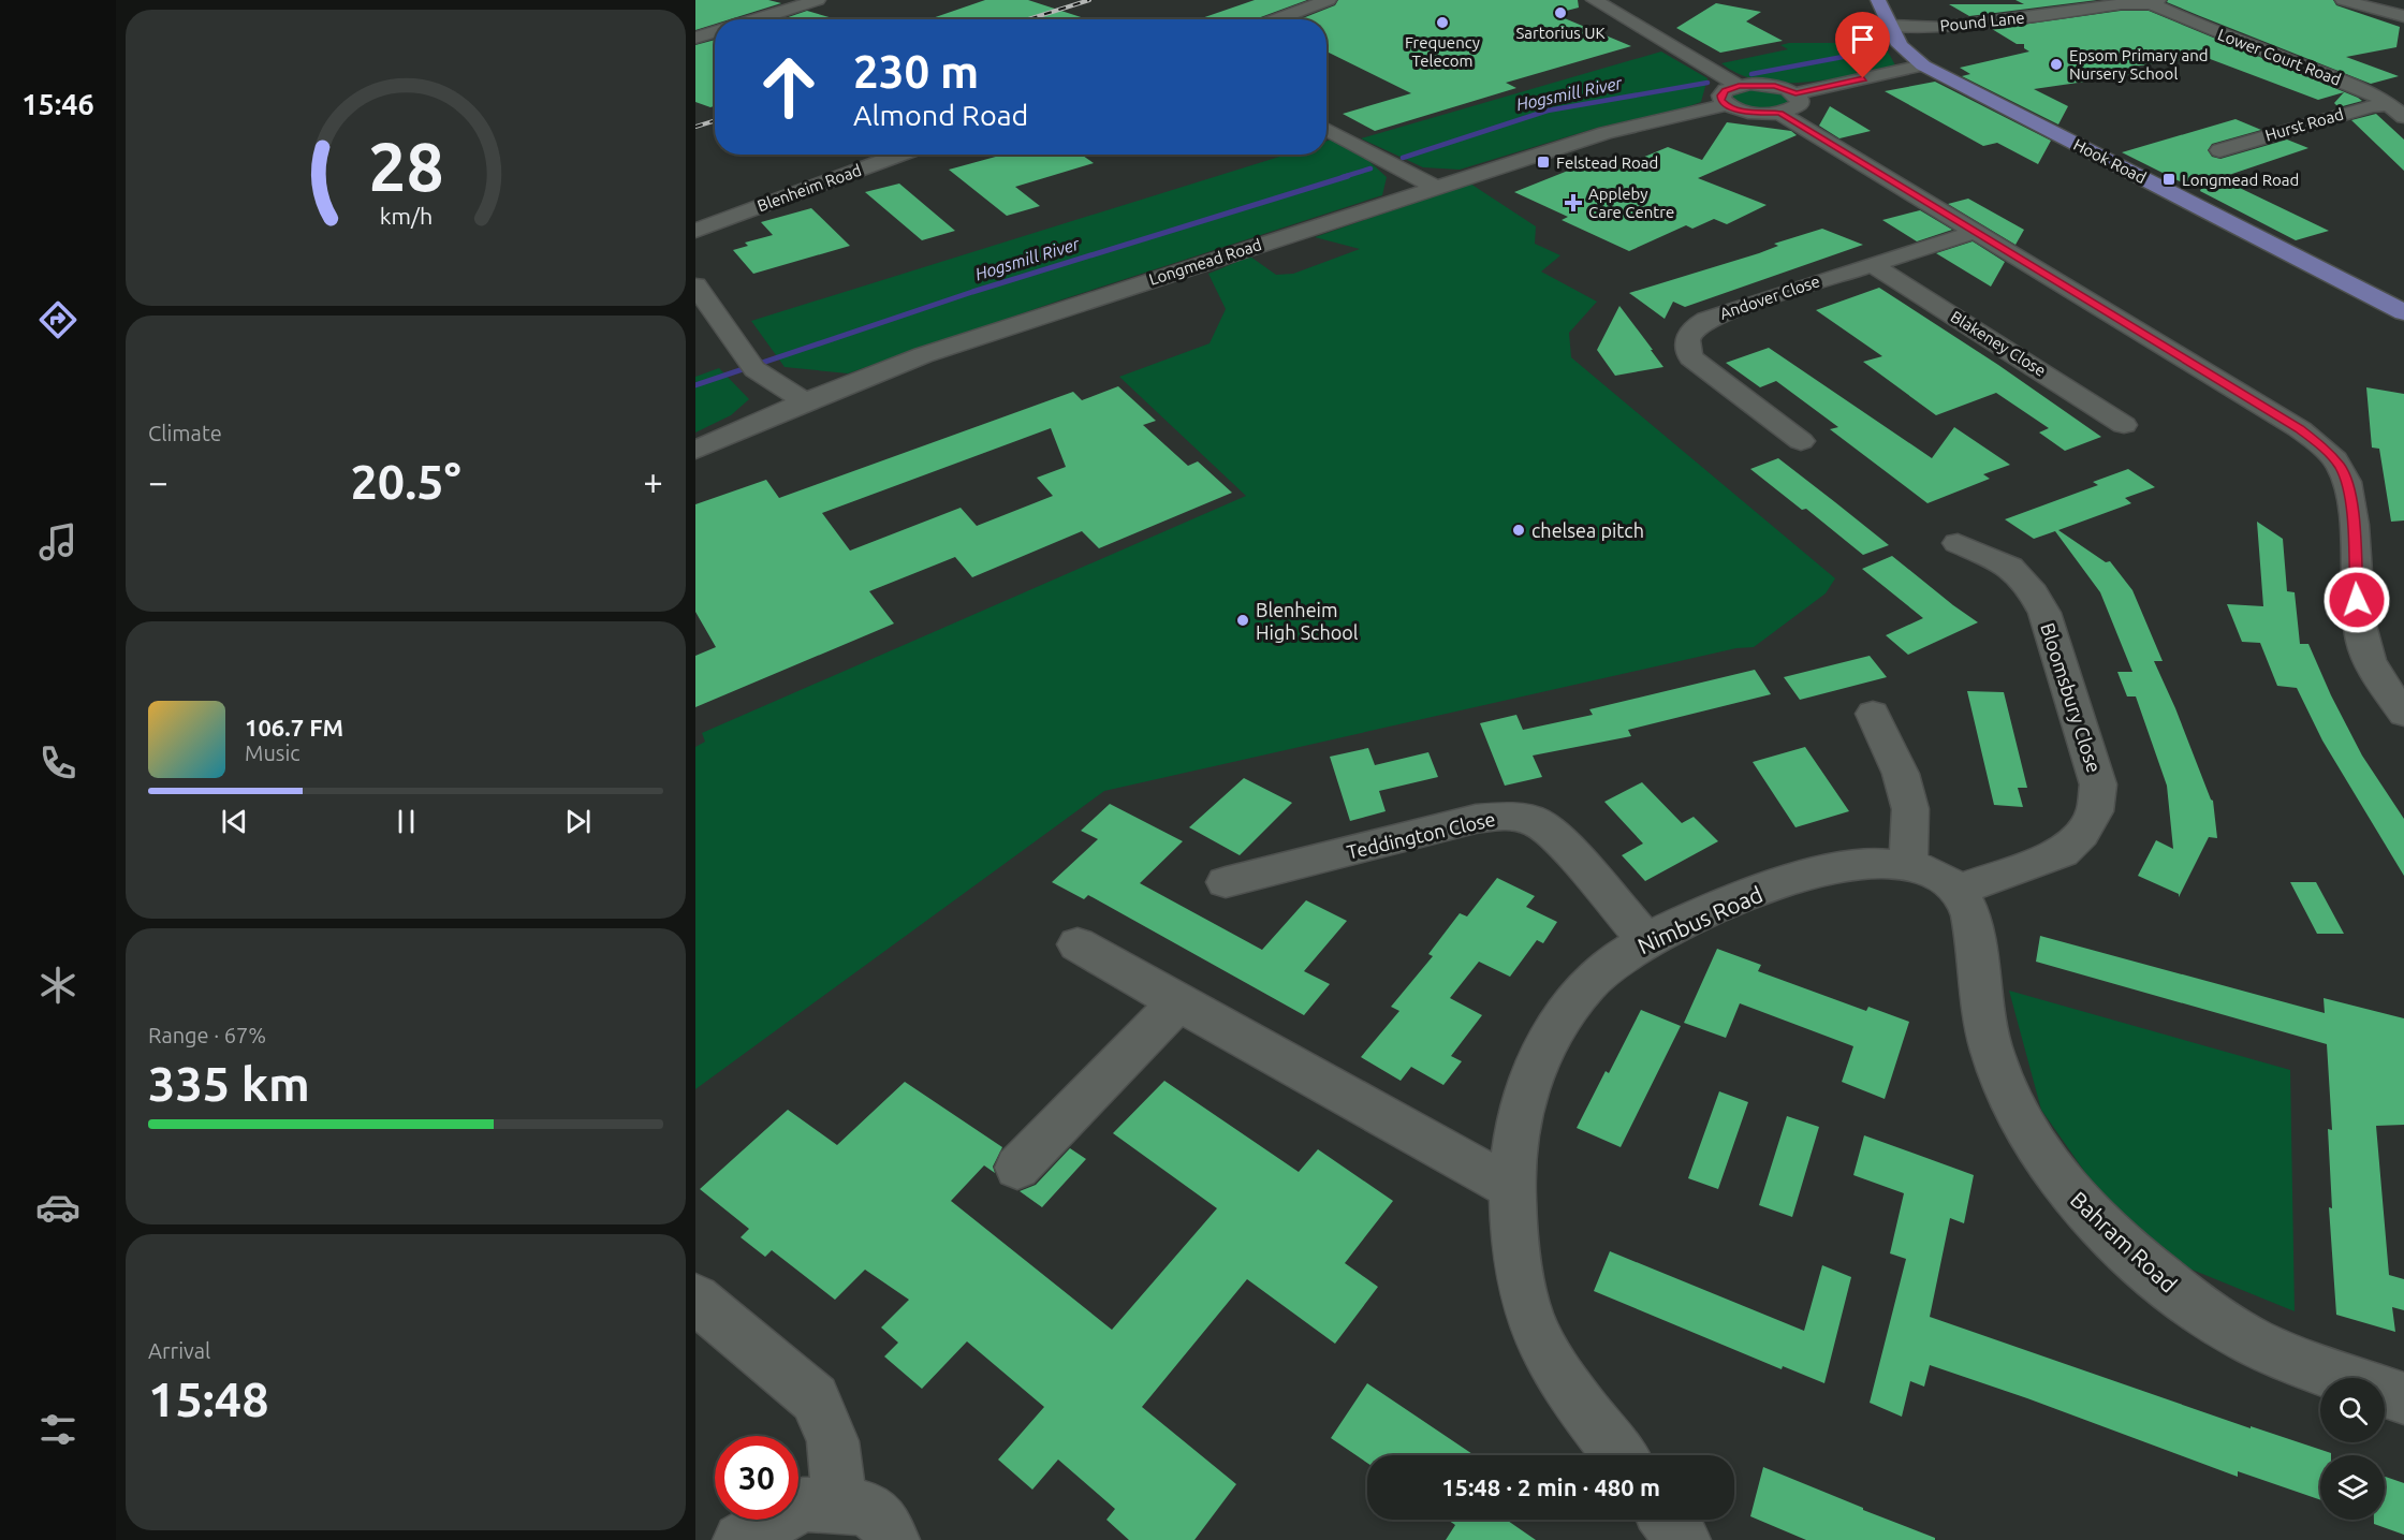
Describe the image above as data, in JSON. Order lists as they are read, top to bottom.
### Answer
{
  "streets": {
    "main road": ["Hook Road"],
    "street": [
      "Pound Lane",
      "Lower Court Road",
      "Hurst Road",
      "Blenheim Road",
      "Longmead Road",
      "Andover Close",
      "Blakeney Close",
      "Bloomsbury Close",
      "Teddington Close",
      "Nimbus Road",
      "Bahram Road"
    ]
  },
  "crossings": [
    ["Pound Lane", "Lower Court Road"],
    ["Pound Lane", "Hook Road"],
    ["Lower Court Road", "Hurst Road"],
    ["Andover Close", "Blakeney Close"],
    ["Bloomsbury Close", "Nimbus Road"],
    ["Bloomsbury Close", "Bahram Road"],
    ["Teddington Close", "Nimbus Road"],
    ["Nimbus Road", "Bahram Road"]
  ],
  "water": ["Hogsmill River"],
  "places": {
    "other": [
      "Sartorius UK",
      "Frequency Telecom",
      "Epsom Primary and Nursery School",
      "chelsea pitch",
      "Blenheim High School"
    ],
    "transit": ["Felstead Road", "Longmead Road"],
    "health": ["Appleby Care Centre"]
  },
  "page": {
    "tabs": "15:46",
    "turn": ["230 m", "Almond Road"],
    "tile": [
      "Climate",
      ["Range · 67%", "335 km"],
      ["Arrival", "15:48"]
    ],
    "heat": ["−", "20.5°", "+"],
    "song": ["106.7 FM", "Music"],
    "limit": "30",
    "trip": "15:48 · 2 min · 480 m",
    "gauge": ["28", "km/h"]
  }
}
